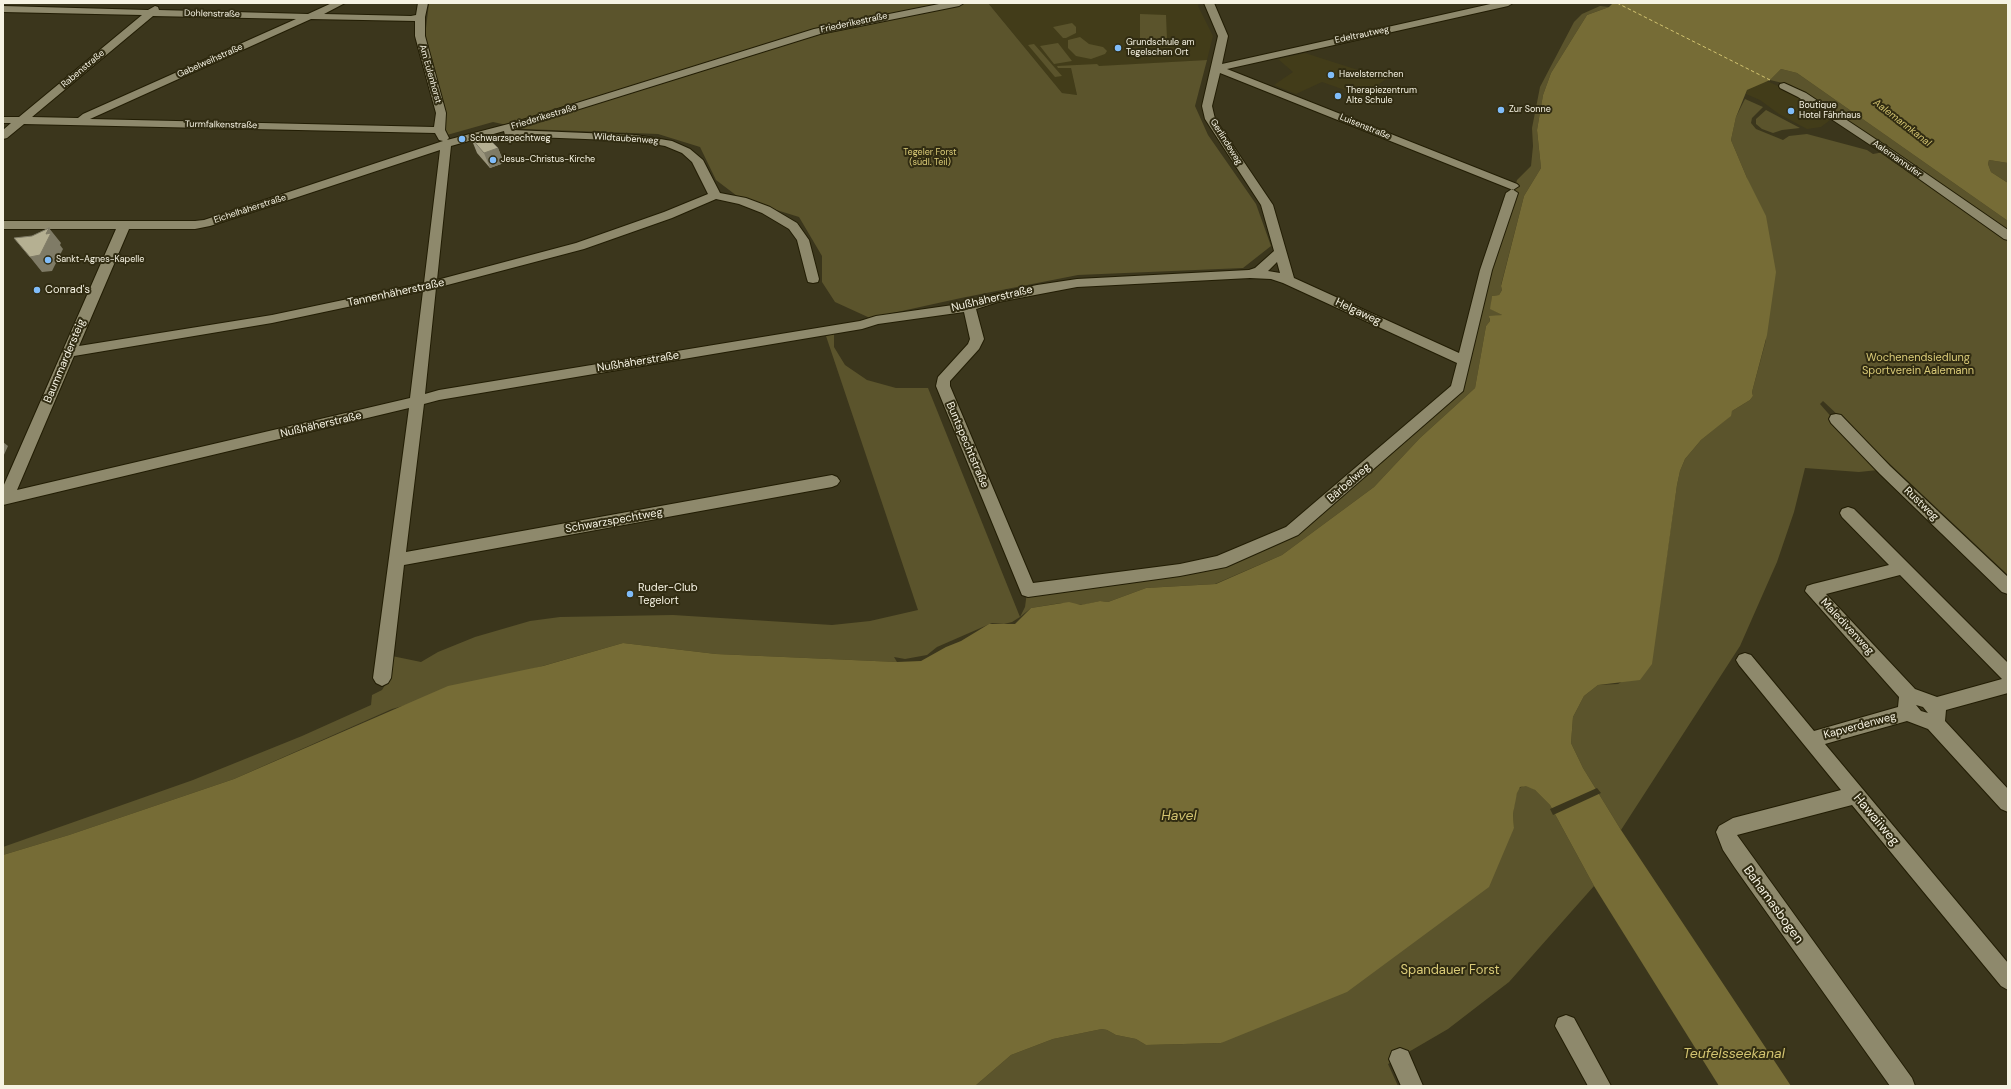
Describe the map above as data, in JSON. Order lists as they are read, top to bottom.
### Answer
{
  "streets": {
    "street": [
      "Dohlenstraße",
      "Friederikestraße",
      "Edeltrautweg",
      "Gabelweihstraße",
      "Rabenstraße",
      "Am Eulenhorst",
      "Turmfalkenstraße",
      "Luisenstraße",
      "Wildtaubenweg",
      "Gerlindeweg",
      "Aalemannufer",
      "Eichelhäherstraße",
      "Tannenhäherstraße",
      "Nußhäherstraße",
      "Helgaweg",
      "Baummardersteig",
      "Buntspechtstraße",
      "Bärbelweg",
      "Rustweg",
      "Schwarzspechtweg",
      "Maledivenweg",
      "Kapverdenweg",
      "Hawaiiweg",
      "Bahamasbogen"
    ]
  },
  "crossings": [
    ["Dohlenstraße", "Gabelweihstraße"],
    ["Dohlenstraße", "Rabenstraße"],
    ["Dohlenstraße", "Am Eulenhorst"],
    ["Friederikestraße", "Wildtaubenweg"],
    ["Friederikestraße", "Eichelhäherstraße"],
    ["Edeltrautweg", "Luisenstraße"],
    ["Edeltrautweg", "Gerlindeweg"],
    ["Gabelweihstraße", "Turmfalkenstraße"],
    ["Rabenstraße", "Turmfalkenstraße"],
    ["Am Eulenhorst", "Turmfalkenstraße"],
    ["Luisenstraße", "Gerlindeweg"],
    ["Luisenstraße", "Bärbelweg"],
    ["Wildtaubenweg", "Eichelhäherstraße"],
    ["Wildtaubenweg", "Tannenhäherstraße"],
    ["Gerlindeweg", "Nußhäherstraße"],
    ["Gerlindeweg", "Helgaweg"],
    ["Eichelhäherstraße", "Baummardersteig"],
    ["Tannenhäherstraße", "Baummardersteig"],
    ["Nußhäherstraße", "Helgaweg"],
    ["Nußhäherstraße", "Baummardersteig"],
    ["Nußhäherstraße", "Buntspechtstraße"],
    ["Helgaweg", "Bärbelweg"],
    ["Buntspechtstraße", "Bärbelweg"],
    ["Maledivenweg", "Kapverdenweg"],
    ["Kapverdenweg", "Hawaiiweg"],
    ["Hawaiiweg", "Bahamasbogen"]
  ],
  "water": ["Aalemannkanal", "Havel", "Teufelsseekanal"],
  "parks": ["Tegeler Forst (südl. Teil)", "Wochenendsiedlung Sportverein Aalemann", "Spandauer Forst"],
  "places": [
    "Grundschule am Tegelschen Ort",
    "Havelsternchen",
    "Therapiezentrum Alte Schule",
    "Zur Sonne",
    "Boutique Hotel Fährhaus",
    "Schwarzspechtweg",
    "Jesus-Christus-Kirche",
    "Sankt-Agnes-Kapelle",
    "Conrad's",
    "Ruder-Club Tegelort"
  ]
}
